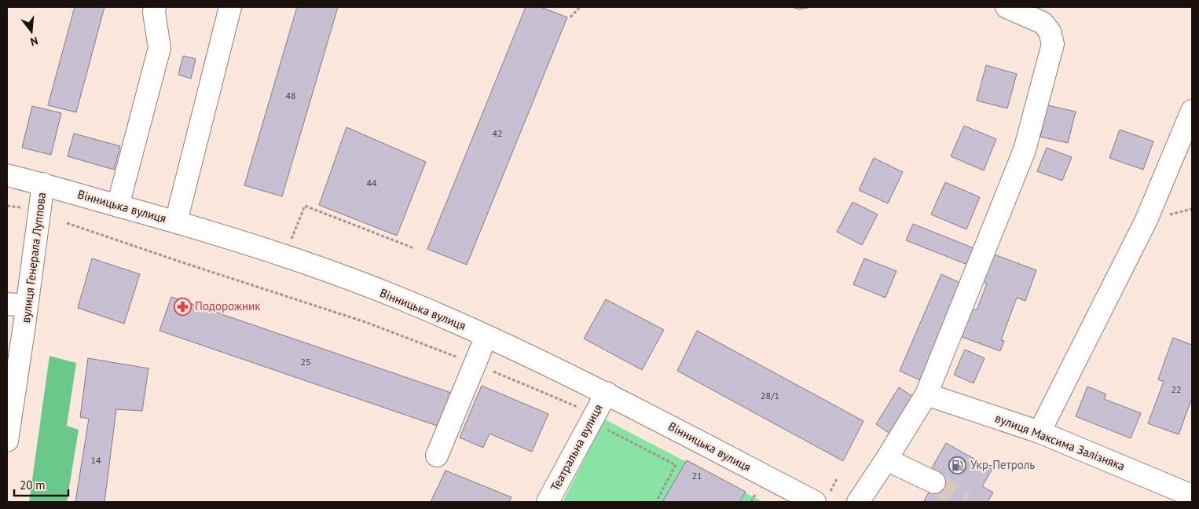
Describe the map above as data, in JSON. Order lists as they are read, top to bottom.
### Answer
{
  "streets": {
    "main road": [
      "Вінницька вулиця",
      "вулиця Генерала Луппова",
      "вулиця Максима Залізняка",
      "Театральна вулиця"
    ]
  },
  "crossings": [
    ["Вінницька вулиця", "вулиця Генерала Луппова"],
    ["Вінницька вулиця", "Театральна вулиця"]
  ],
  "places": {
    "pharmacy": ["Подорожник"],
    "fuel station": ["Укр-Петроль"]
  },
  "house_numbers": [
    "48",
    "42",
    "44",
    "25",
    "22",
    "28/1",
    "14",
    "21"
  ],
  "scale_bar": "20 m",
  "north": "bottom"
}
